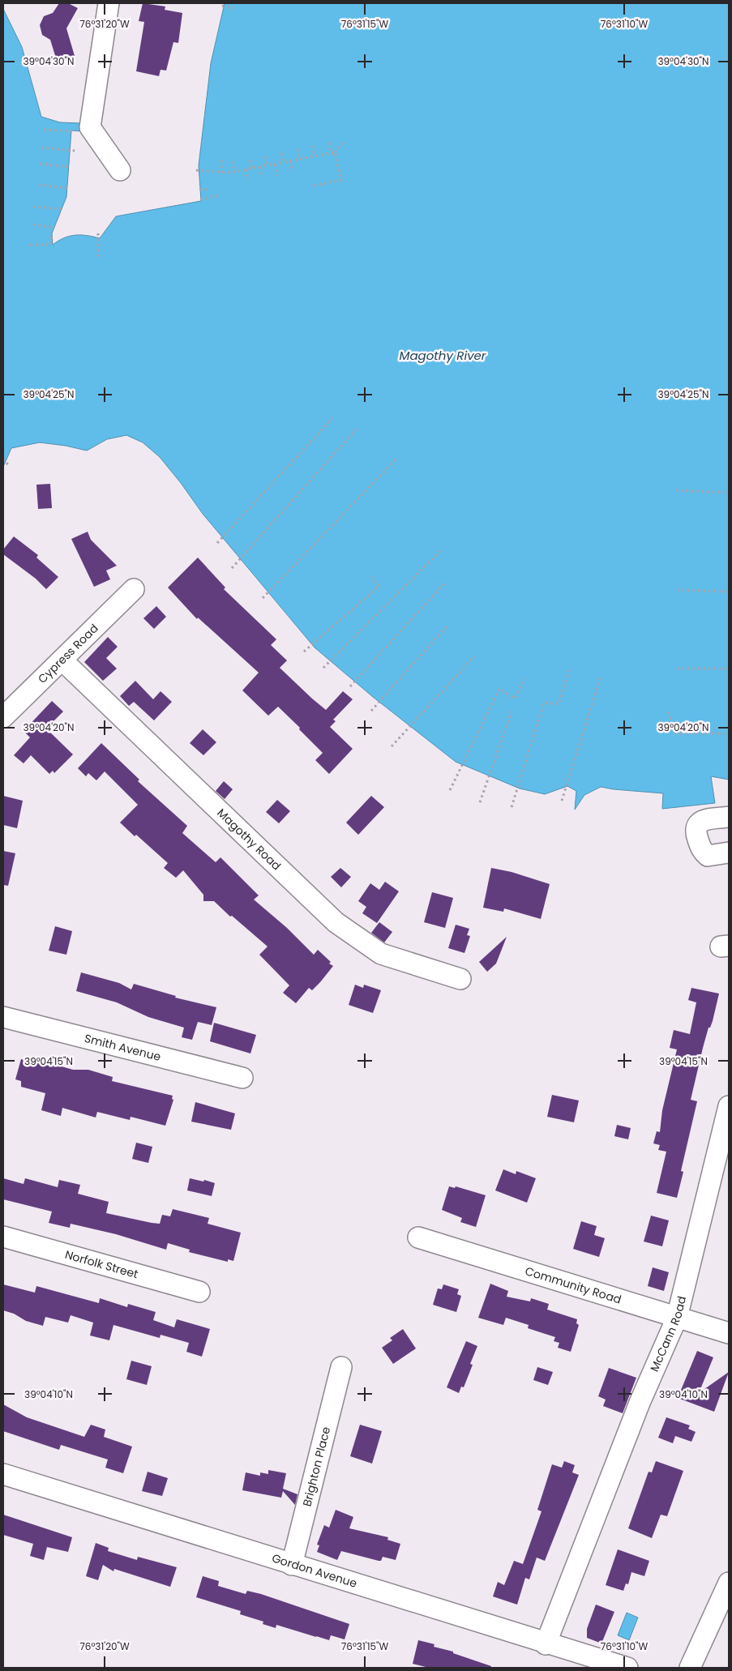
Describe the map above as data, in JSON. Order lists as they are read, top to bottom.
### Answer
{
  "streets": {
    "street": [
      "Cypress Road",
      "Magothy Road",
      "Smith Avenue",
      "Norfolk Street",
      "Community Road",
      "McCann Road",
      "Brighton Place",
      "Gordon Avenue"
    ]
  },
  "crossings": [
    ["Cypress Road", "Magothy Road"],
    ["Community Road", "McCann Road"],
    ["McCann Road", "Gordon Avenue"],
    ["Brighton Place", "Gordon Avenue"]
  ],
  "water": ["Magothy River"],
  "coordinates": [
    "76°31'20\"W",
    "76°31'15\"W",
    "76°31'10\"W",
    "39°04'30\"N",
    "39°04'25\"N",
    "39°04'20\"N",
    "39°04'15\"N",
    "39°04'10\"N"
  ]
}
